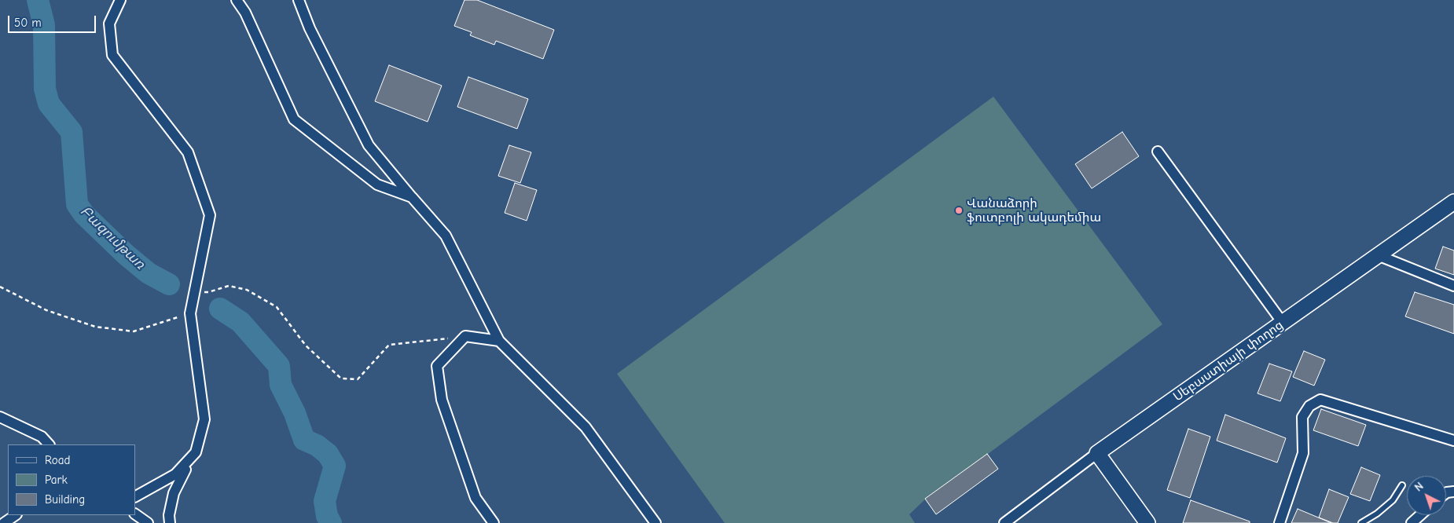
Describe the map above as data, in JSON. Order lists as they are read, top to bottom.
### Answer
{
  "streets": {
    "street": ["Սեբաստիայի փողոց"]
  },
  "water": ["Բազումթառ"],
  "places": ["Վանաձորի ֆուտբոլի ակադեմիա"],
  "legend": ["Road", "Park", "Building"],
  "scale_bar": "50 m",
  "north": "top left"
}
